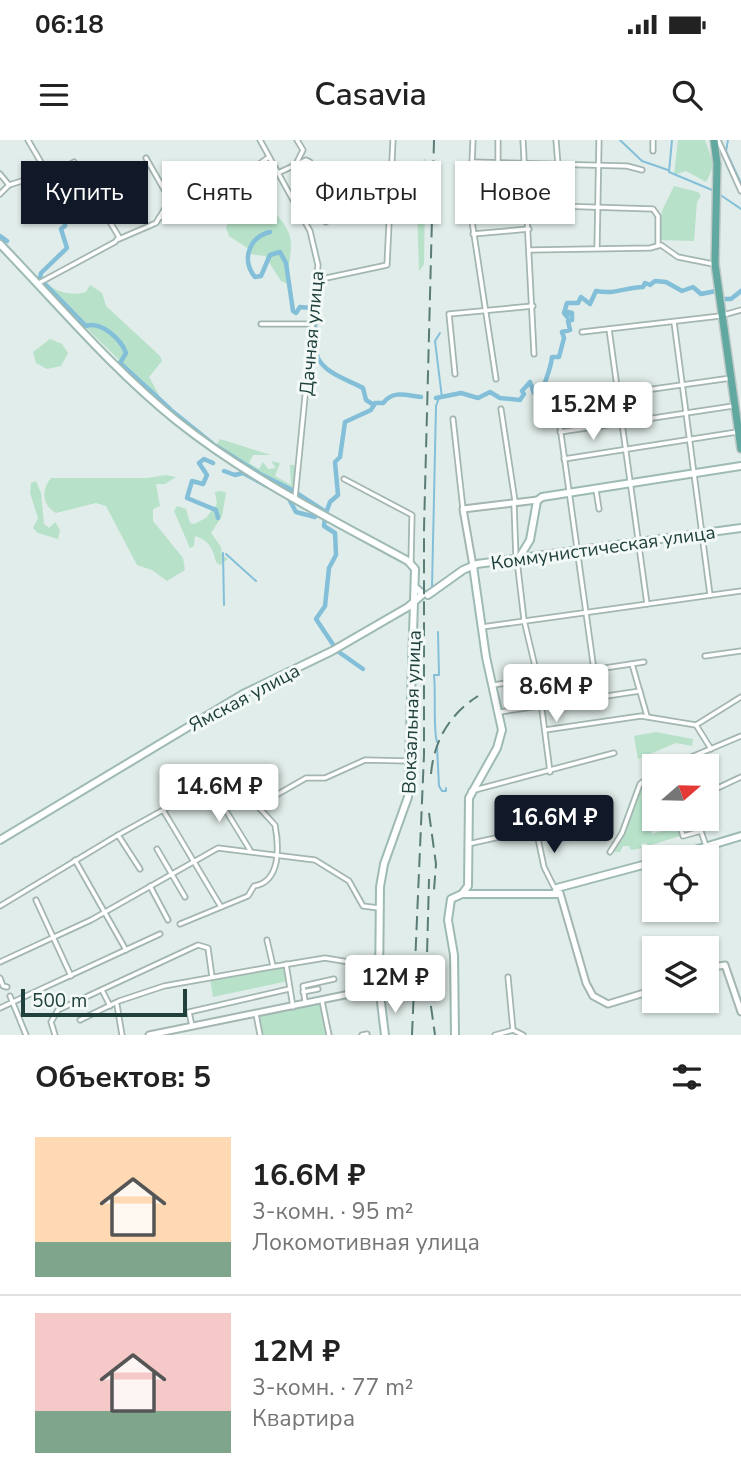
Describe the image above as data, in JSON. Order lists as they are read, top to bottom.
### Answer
{
  "streets": {
    "main road": ["Коммунистическая улица", "Ямская улица", "Вокзальная улица"],
    "street": ["Дачная улица"]
  },
  "crossings": [
    ["Коммунистическая улица", "Ямская улица"],
    ["Коммунистическая улица", "Вокзальная улица"],
    ["Ямская улица", "Вокзальная улица"]
  ],
  "scale_bar": "500 m",
  "north": "right",
  "page": {
    "status": "06:18",
    "header": "Casavia",
    "chip": [
      "Купить",
      "Снять",
      "Фильтры",
      "Новое"
    ],
    "price": [
      "15.2M ₽",
      "8.6M ₽",
      "14.6M ₽",
      "16.6M ₽",
      "12M ₽"
    ],
    "scale": "500 m",
    "heading": "Объектов: 5",
    "list": [
      {
        "name": "16.6M ₽",
        "note": "3-комн. · 95 m² · Локомотивная улица"
      },
      {
        "name": "12M ₽",
        "note": "3-комн. · 77 m² · Квартира"
      }
    ]
  }
}
